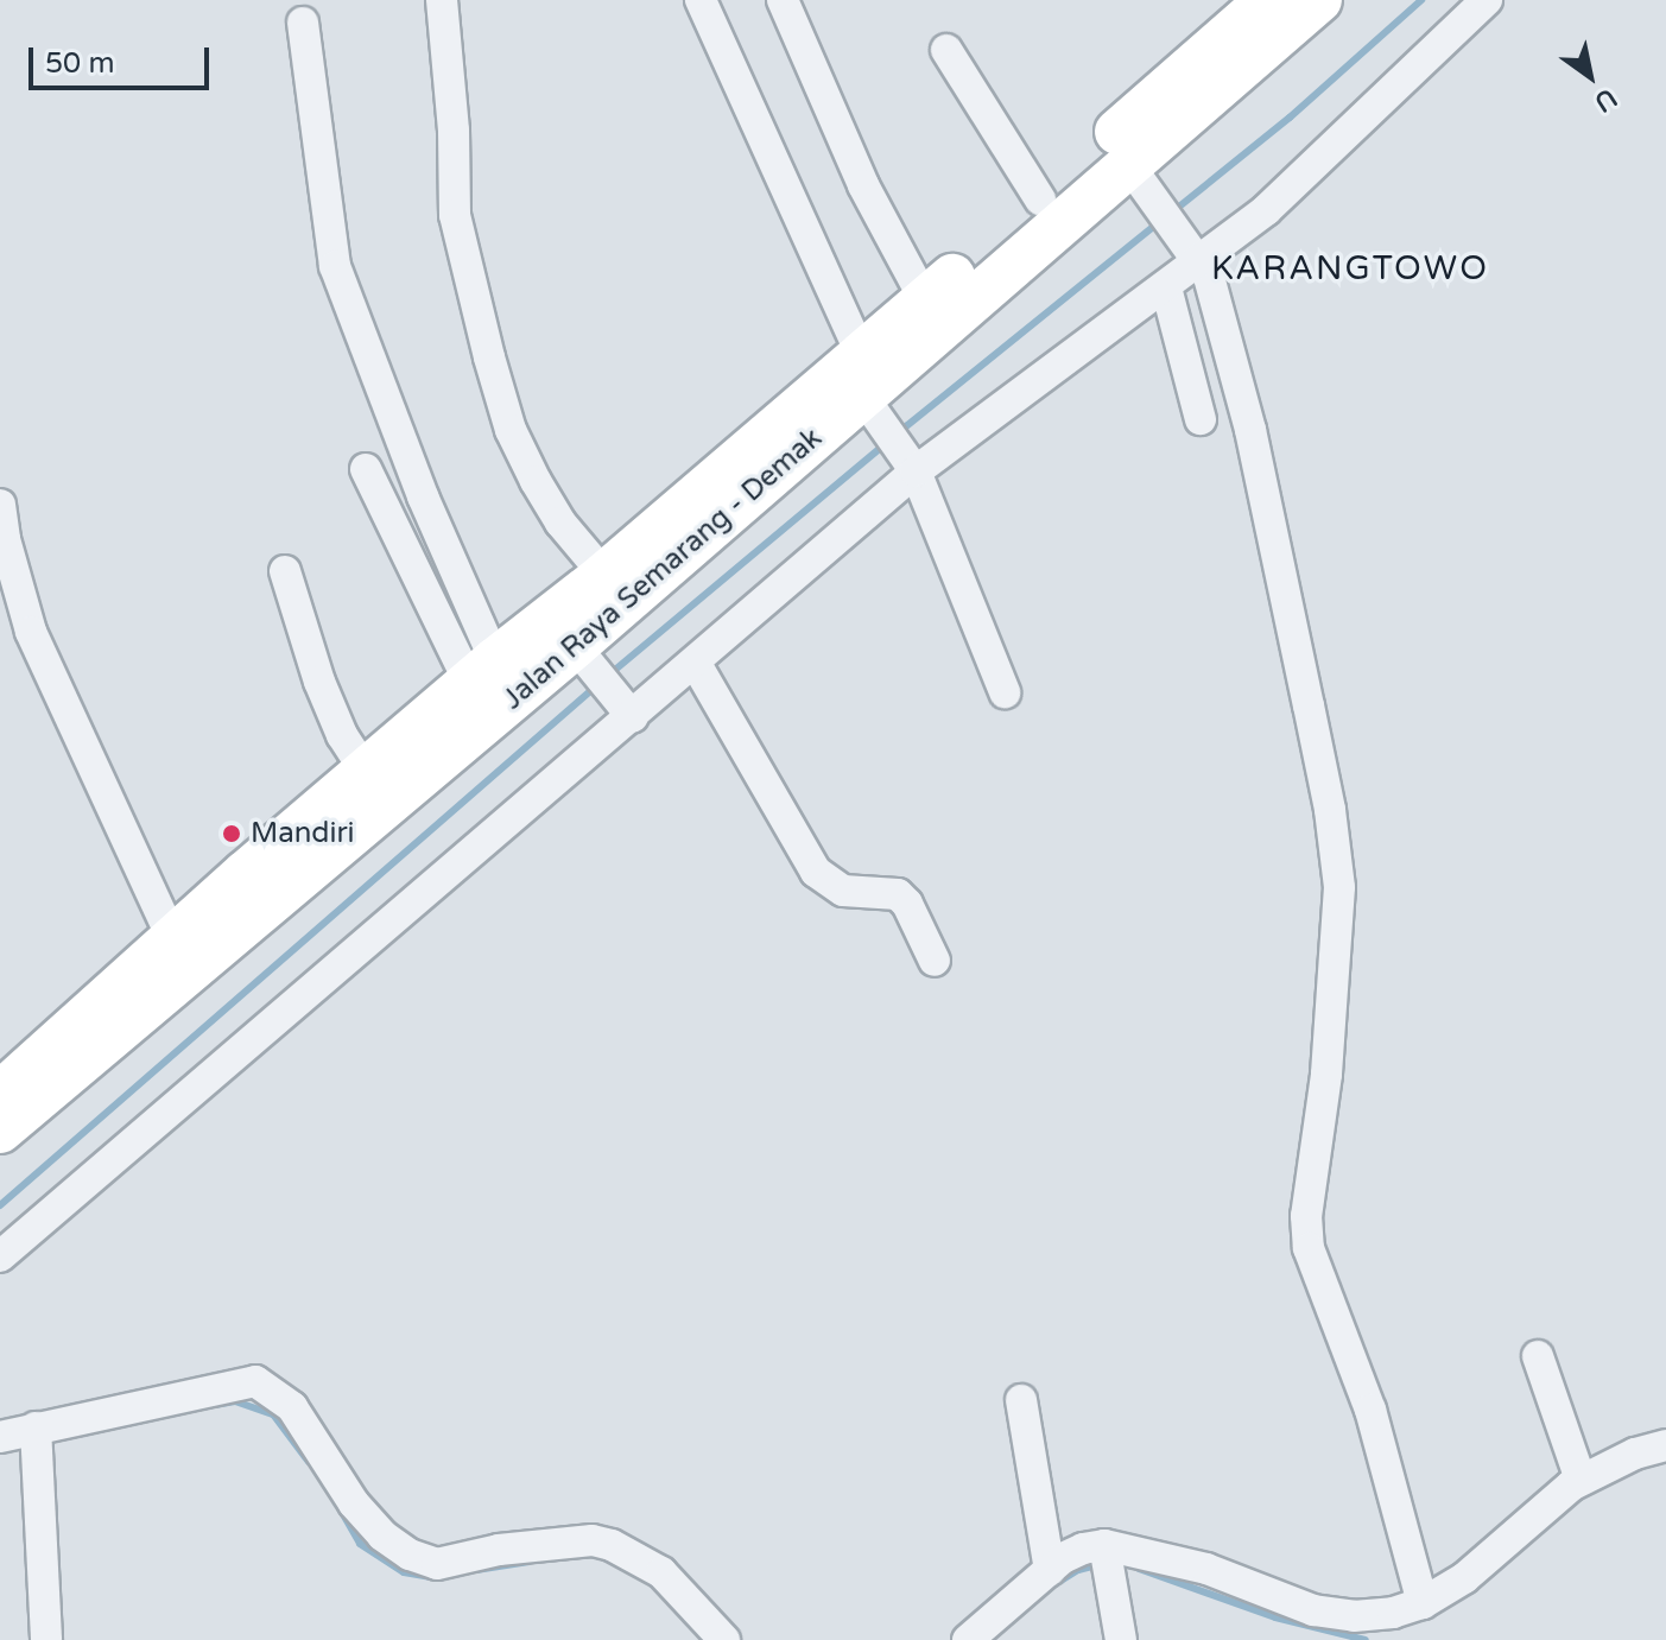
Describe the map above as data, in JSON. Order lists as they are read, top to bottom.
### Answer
{
  "streets": {
    "highway": ["Jalan Raya Semarang - Demak"]
  },
  "districts": ["KARANGTOWO"],
  "places": ["Mandiri"],
  "scale_bar": "50 m",
  "north": "bottom right"
}
